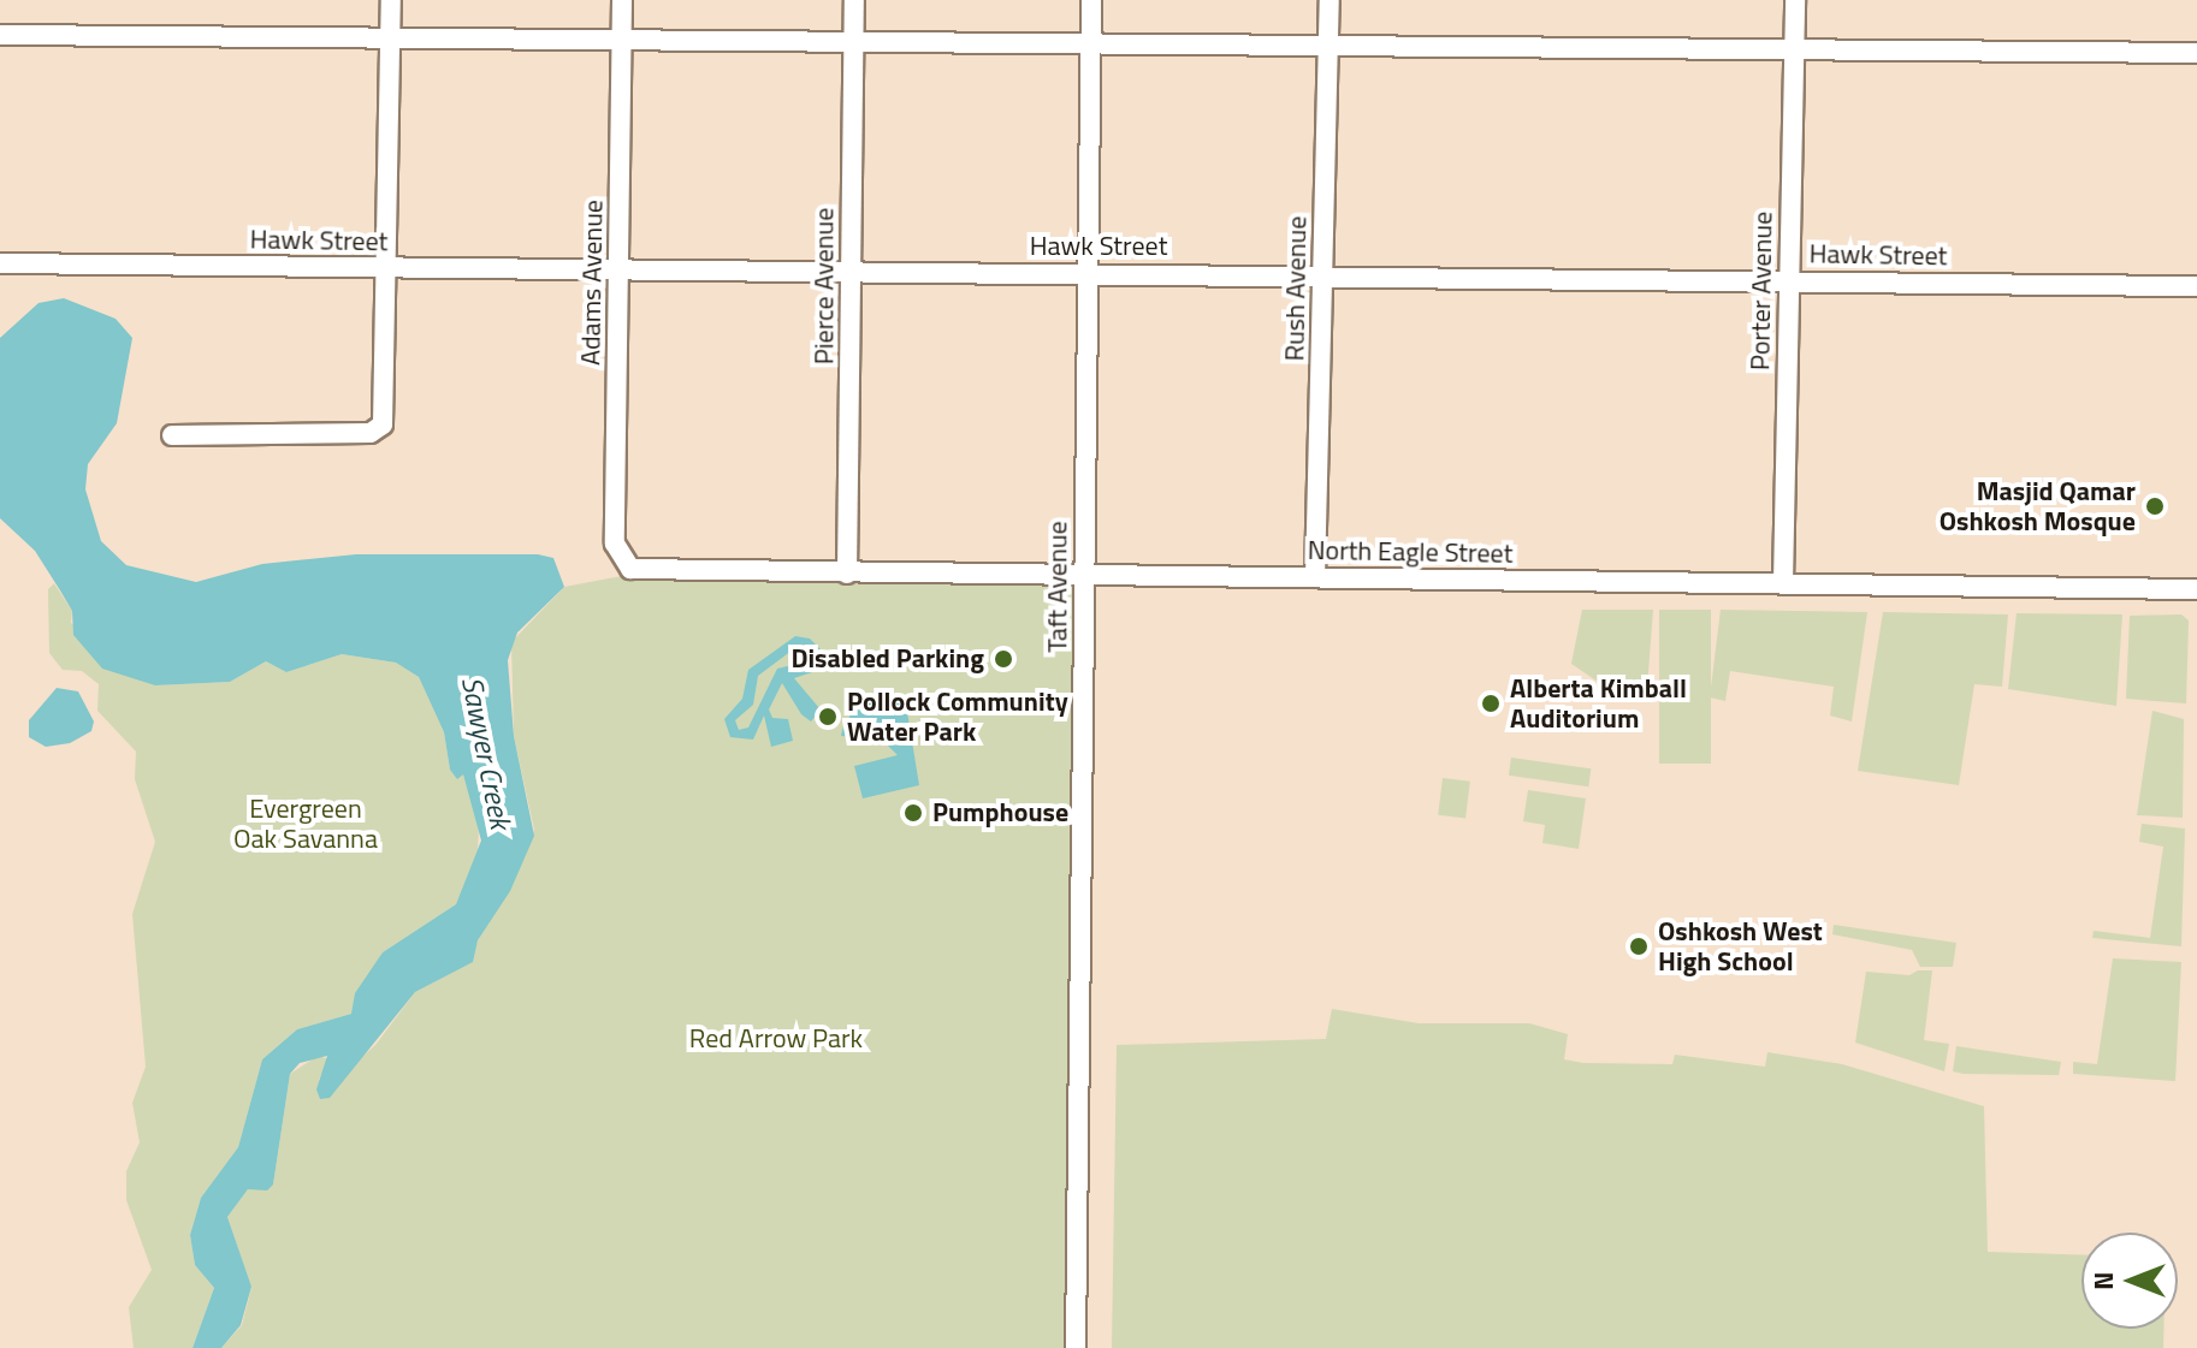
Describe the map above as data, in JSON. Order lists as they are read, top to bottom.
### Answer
{
  "streets": {
    "street": [
      "Hawk Street",
      "Adams Avenue",
      "Pierce Avenue",
      "Rush Avenue",
      "Porter Avenue",
      "North Eagle Street",
      "Taft Avenue"
    ]
  },
  "crossings": [
    ["Hawk Street", "Adams Avenue"],
    ["Hawk Street", "Pierce Avenue"],
    ["Hawk Street", "Rush Avenue"],
    ["Hawk Street", "Porter Avenue"],
    ["Hawk Street", "Taft Avenue"],
    ["Adams Avenue", "North Eagle Street"],
    ["Pierce Avenue", "North Eagle Street"],
    ["Rush Avenue", "North Eagle Street"],
    ["Porter Avenue", "North Eagle Street"],
    ["North Eagle Street", "Taft Avenue"]
  ],
  "water": ["Sawyer Creek"],
  "parks": ["Evergreen Oak Savanna", "Red Arrow Park"],
  "places": [
    "Masjid Qamar Oshkosh Mosque",
    "Disabled Parking",
    "Alberta Kimball Auditorium",
    "Pollock Community Water Park",
    "Pumphouse",
    "Oshkosh West High School"
  ],
  "north": "left"
}
